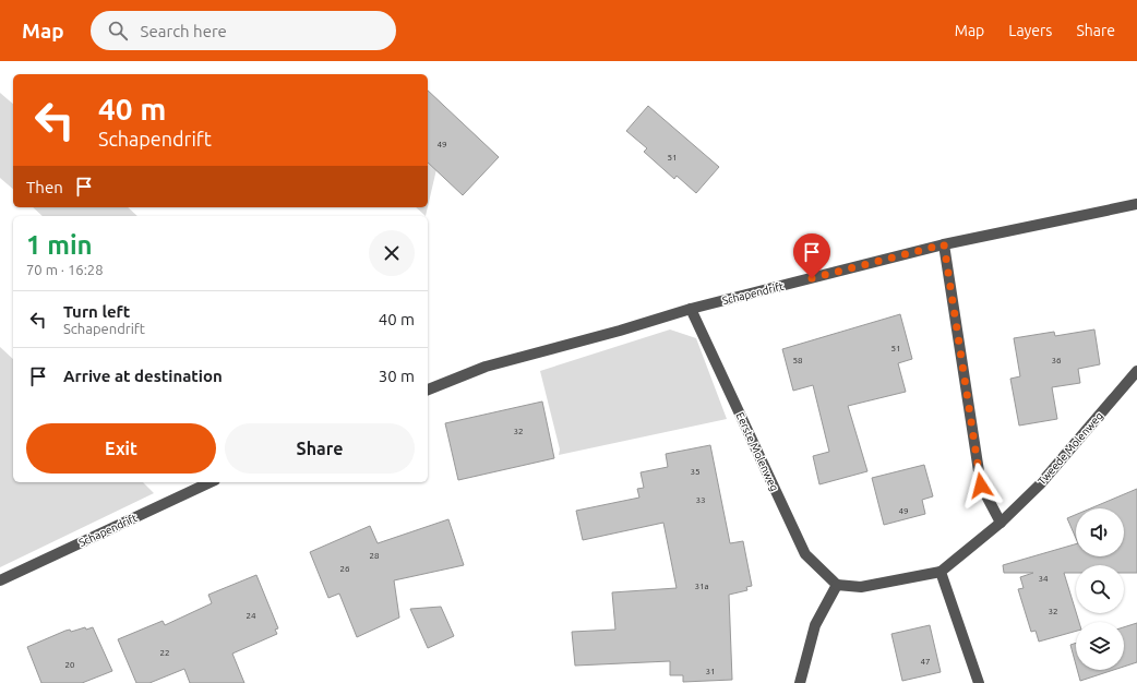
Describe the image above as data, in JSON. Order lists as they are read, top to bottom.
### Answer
{
  "streets": {
    "street": ["Schapendrift", "Tweede Molenweg", "Eerste Molenweg"]
  },
  "crossings": [
    ["Schapendrift", "Eerste Molenweg"]
  ],
  "house_numbers": [
    "49",
    "51",
    "51",
    "58",
    "36",
    "32",
    "35",
    "33",
    "49",
    "28",
    "26",
    "34",
    "31a",
    "32",
    "24",
    "22",
    "47",
    "20",
    "31"
  ],
  "page": {
    "header": "Map",
    "search": "Search here",
    "nav": ["Map", "Layers", "Share"],
    "turn": ["40 m", "Schapendrift"],
    "then": "Then",
    "heading": ["1 min", "70 m · 16:28"],
    "list": [
      {
        "name": "Turn left",
        "note": "Schapendrift",
        "value": "40 m"
      },
      {
        "name": "Arrive at destination",
        "value": "30 m"
      }
    ],
    "buttons": ["Exit", "Share"]
  }
}
